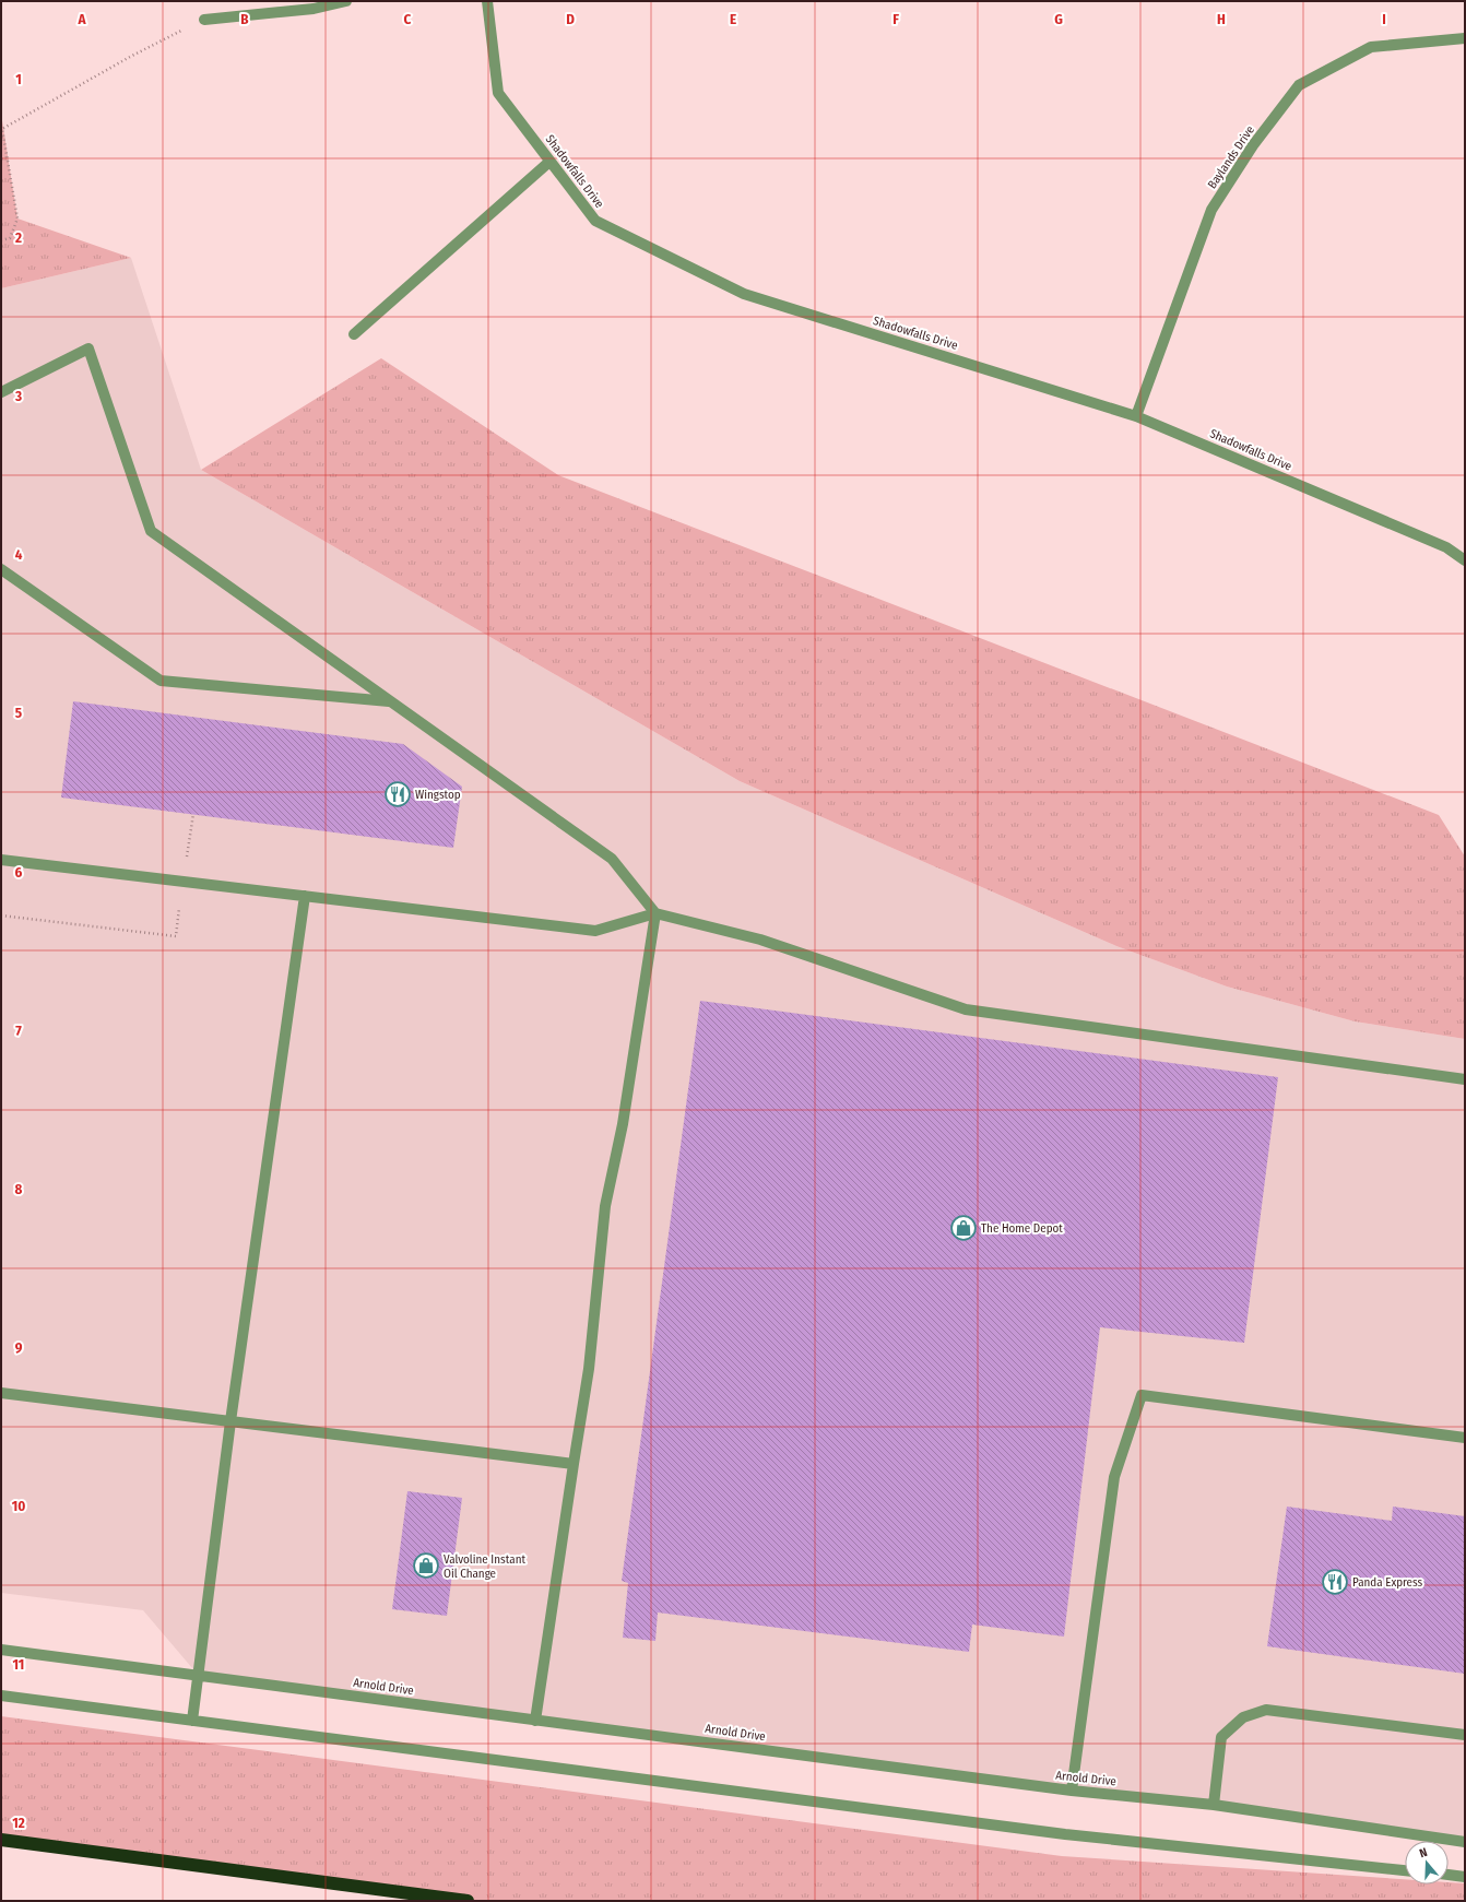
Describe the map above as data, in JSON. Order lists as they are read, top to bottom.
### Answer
{
  "streets": {
    "street": ["Baylands Drive", "Shadowfalls Drive", "Arnold Drive"]
  },
  "crossings": [
    ["Baylands Drive", "Shadowfalls Drive"]
  ],
  "places": {
    "restaurant": ["Wingstop", "Panda Express"],
    "shop": ["The Home Depot", "Valvoline Instant Oil Change"]
  },
  "north": "top",
  "grid": {
    "columns": [
      "A",
      "B",
      "C",
      "D",
      "E",
      "F",
      "G",
      "H",
      "I"
    ],
    "rows": [
      "1",
      "2",
      "3",
      "4",
      "5",
      "6",
      "7",
      "8",
      "9",
      "10",
      "11",
      "12"
    ]
  }
}
